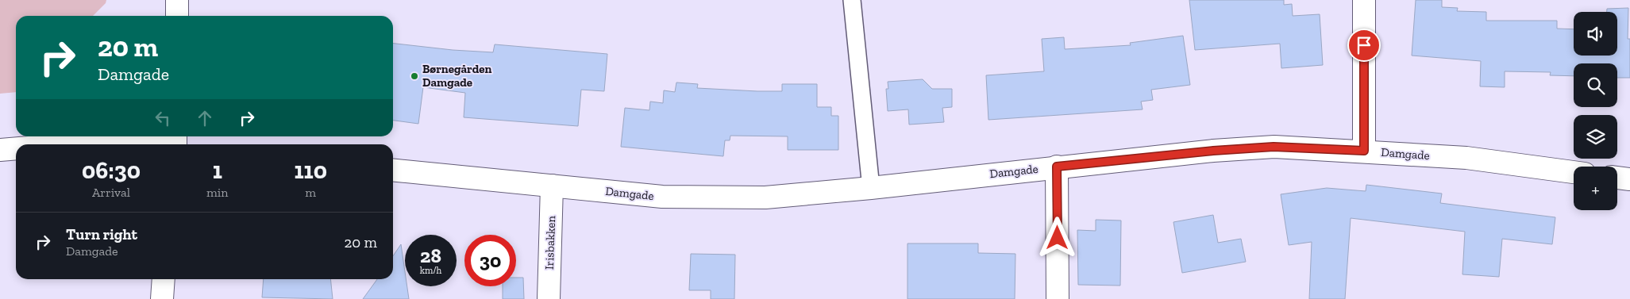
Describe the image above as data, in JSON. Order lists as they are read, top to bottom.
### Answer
{
  "streets": {
    "street": ["Damgade", "Irisbakken"]
  },
  "crossings": [
    ["Damgade", "Irisbakken"]
  ],
  "places": ["Børnegården Damgade"],
  "page": {
    "map_buttons": "+",
    "turn": ["20 m", "Damgade"],
    "eta": [
      "06:30",
      "Arrival",
      "1",
      "min",
      "110",
      "m"
    ],
    "list": [
      {
        "name": "Turn right",
        "note": "Damgade",
        "value": "20 m"
      }
    ],
    "speed": "28 km/h",
    "limit": "30"
  }
}
